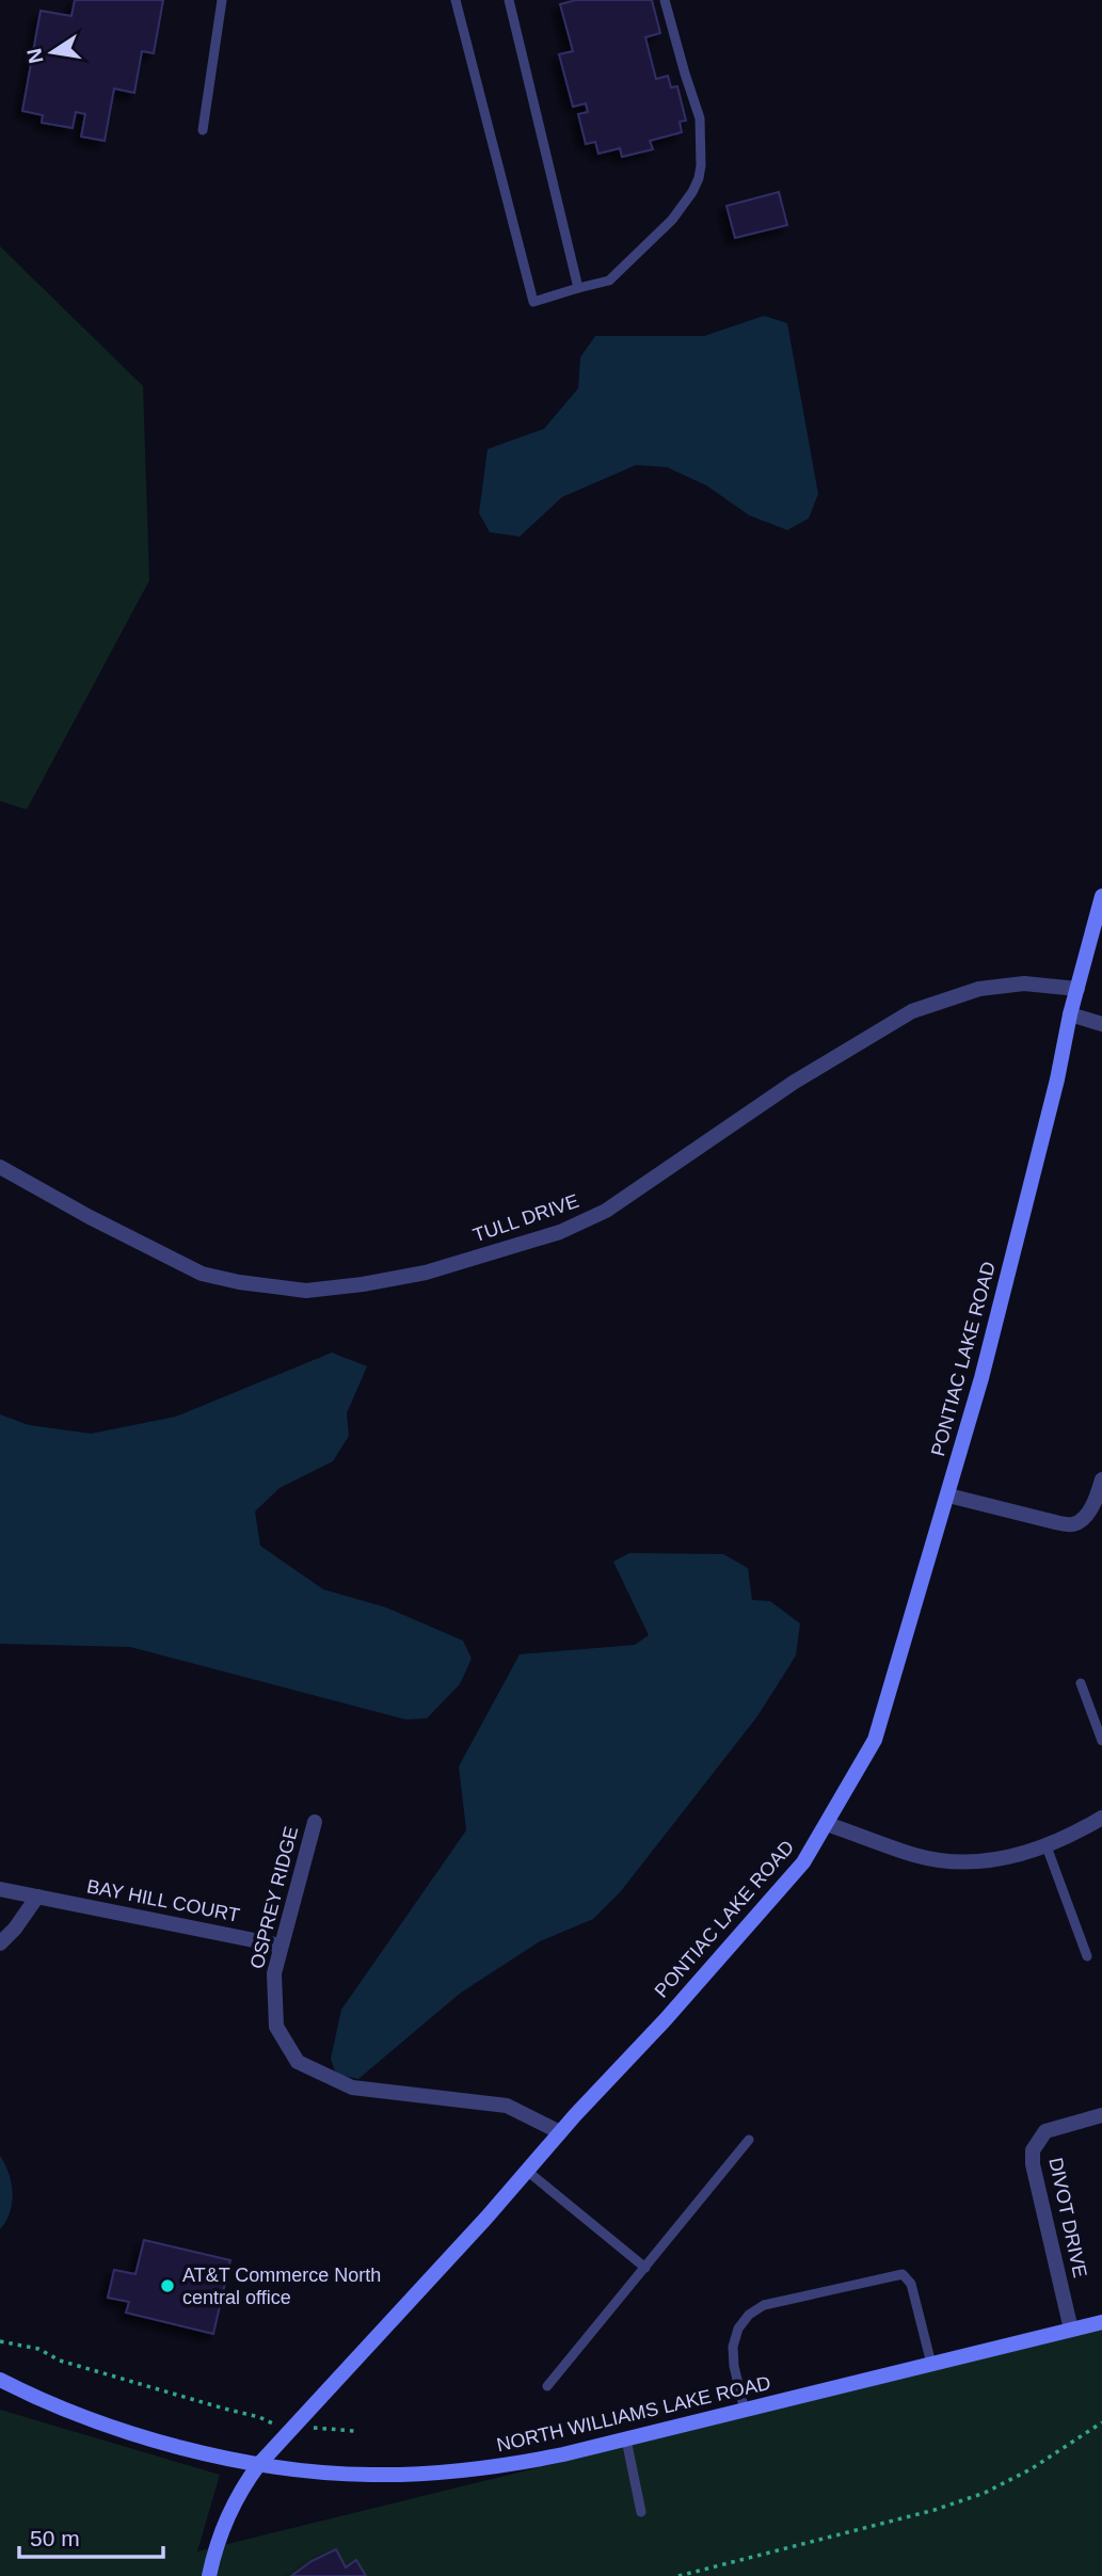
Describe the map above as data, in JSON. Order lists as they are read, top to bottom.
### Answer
{
  "streets": {
    "street": [
      "TULL DRIVE",
      "PONTIAC LAKE ROAD",
      "OSPREY RIDGE",
      "BAY HILL COURT",
      "DIVOT DRIVE",
      "NORTH WILLIAMS LAKE ROAD"
    ]
  },
  "crossings": [
    ["TULL DRIVE", "PONTIAC LAKE ROAD"],
    ["PONTIAC LAKE ROAD", "OSPREY RIDGE"],
    ["PONTIAC LAKE ROAD", "NORTH WILLIAMS LAKE ROAD"],
    ["OSPREY RIDGE", "BAY HILL COURT"],
    ["DIVOT DRIVE", "NORTH WILLIAMS LAKE ROAD"]
  ],
  "places": ["AT&T Commerce North central office"],
  "scale_bar": "50 m",
  "north": "left"
}
